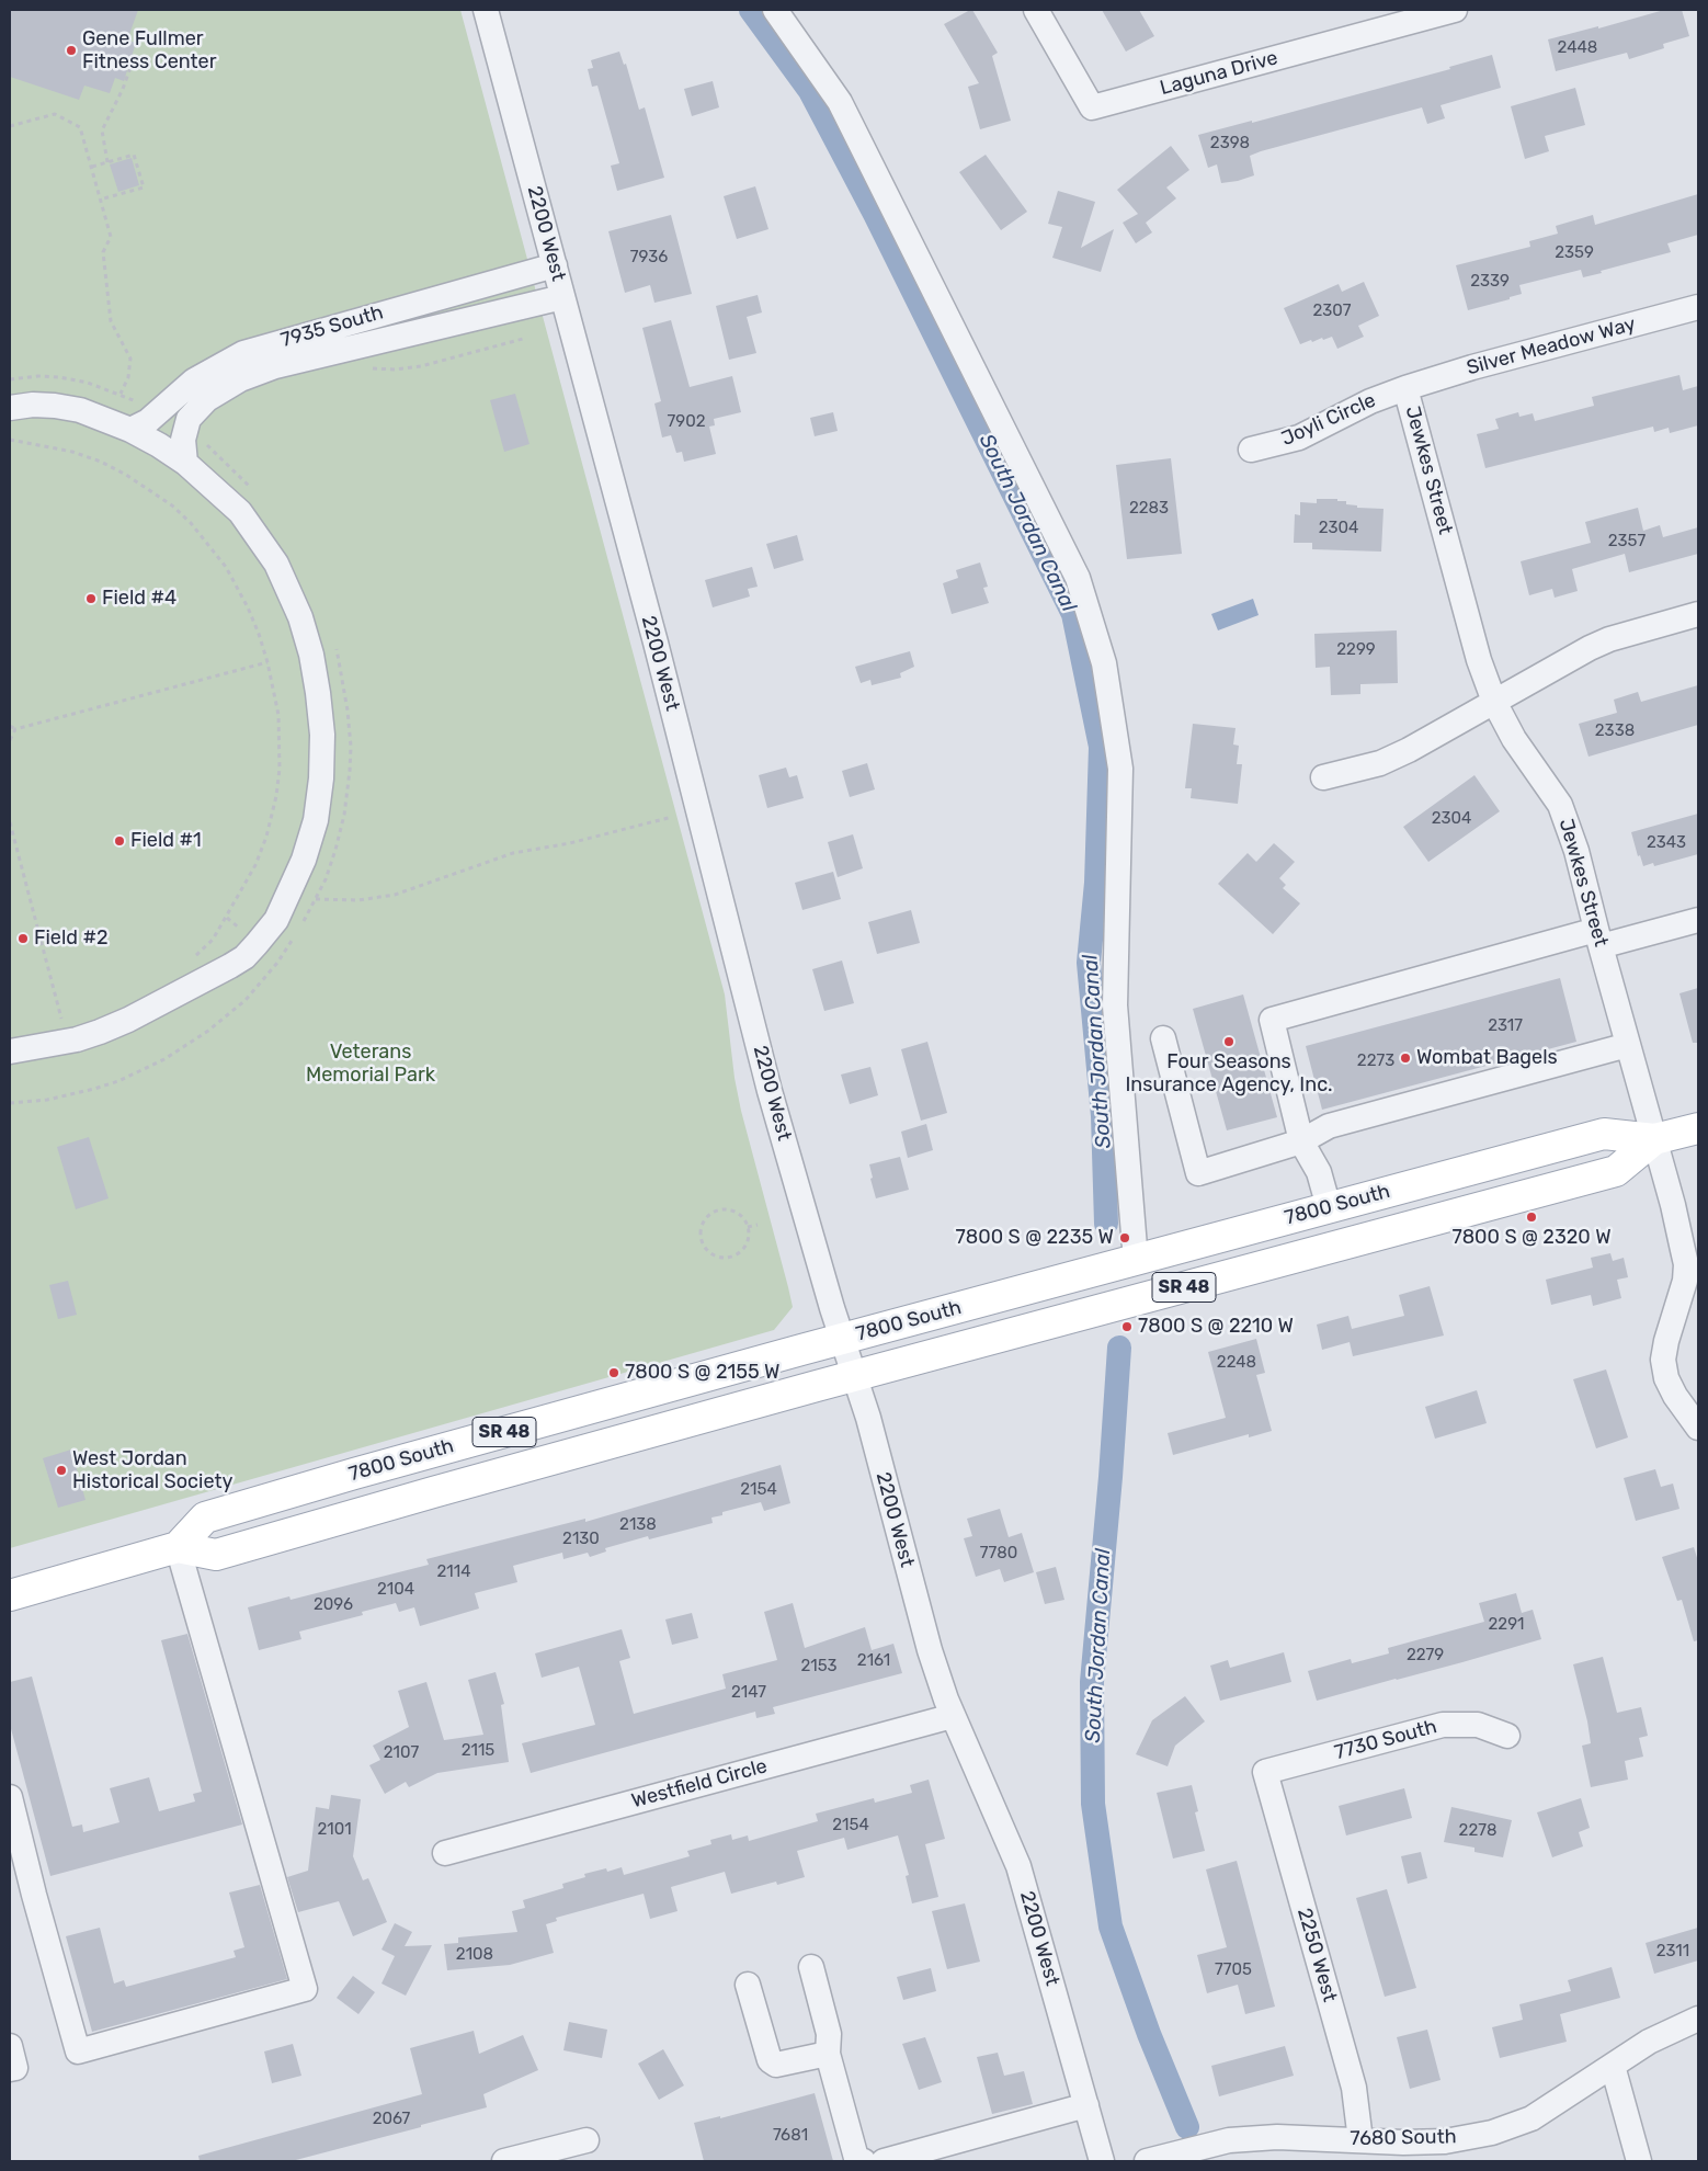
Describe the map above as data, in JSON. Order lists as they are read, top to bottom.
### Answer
{
  "streets": {
    "main road": ["7800 South", "SR 48"],
    "street": [
      "Laguna Drive",
      "2200 West",
      "7935 South",
      "Silver Meadow Way",
      "Joyli Circle",
      "Jewkes Street",
      "7730 South",
      "Westfield Circle",
      "2250 West",
      "7680 South"
    ]
  },
  "crossings": [
    ["2200 West", "7935 South"],
    ["2200 West", "7800 South"],
    ["2200 West", "Westfield Circle"],
    ["Silver Meadow Way", "Joyli Circle"],
    ["Silver Meadow Way", "Jewkes Street"],
    ["Joyli Circle", "Jewkes Street"],
    ["Jewkes Street", "7800 South"],
    ["7730 South", "2250 West"],
    ["2250 West", "7680 South"]
  ],
  "water": ["South Jordan Canal"],
  "parks": ["Veterans Memorial Park"],
  "places": [
    "Gene Fullmer Fitness Center",
    "Field #4",
    "Field #1",
    "Field #2",
    "Four Seasons Insurance Agency, Inc.",
    "Wombat Bagels",
    "7800 S @ 2320 W",
    "7800 S @ 2235 W",
    "7800 S @ 2210 W",
    "7800 S @ 2155 W",
    "West Jordan Historical Society"
  ],
  "house_numbers": [
    "2448",
    "2398",
    "2359",
    "7936",
    "2339",
    "2307",
    "7902",
    "2283",
    "2304",
    "2357",
    "2299",
    "2338",
    "2304",
    "2343",
    "2317",
    "2273",
    "2248",
    "2154",
    "2138",
    "2130",
    "7780",
    "2114",
    "2104",
    "2096",
    "2291",
    "2279",
    "2161",
    "2153",
    "2147",
    "2115",
    "2107",
    "2154",
    "2101",
    "2278",
    "2311",
    "2108",
    "7705",
    "2067",
    "7681"
  ]
}
